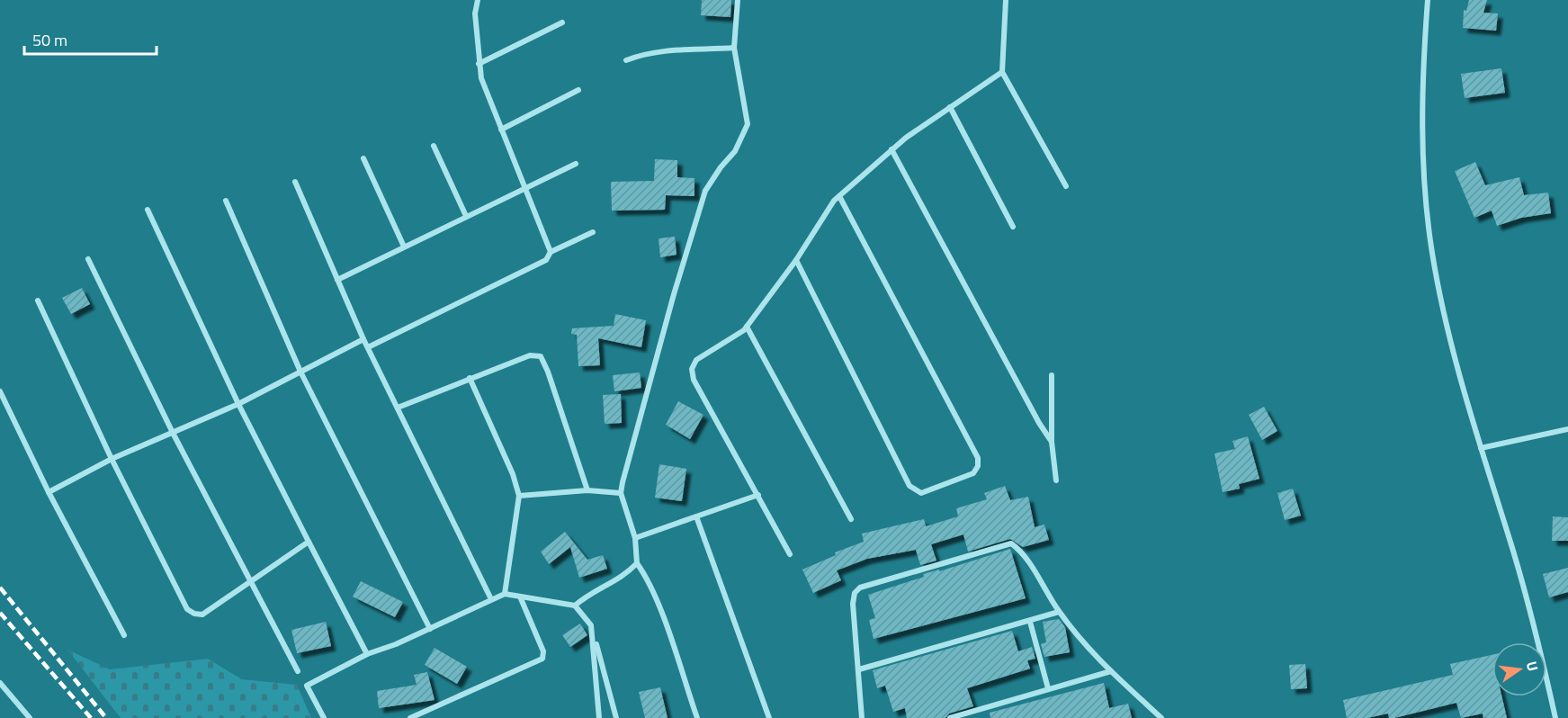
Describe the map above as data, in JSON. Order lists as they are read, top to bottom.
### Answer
{
  "scale_bar": "50 m",
  "north": "right"
}
